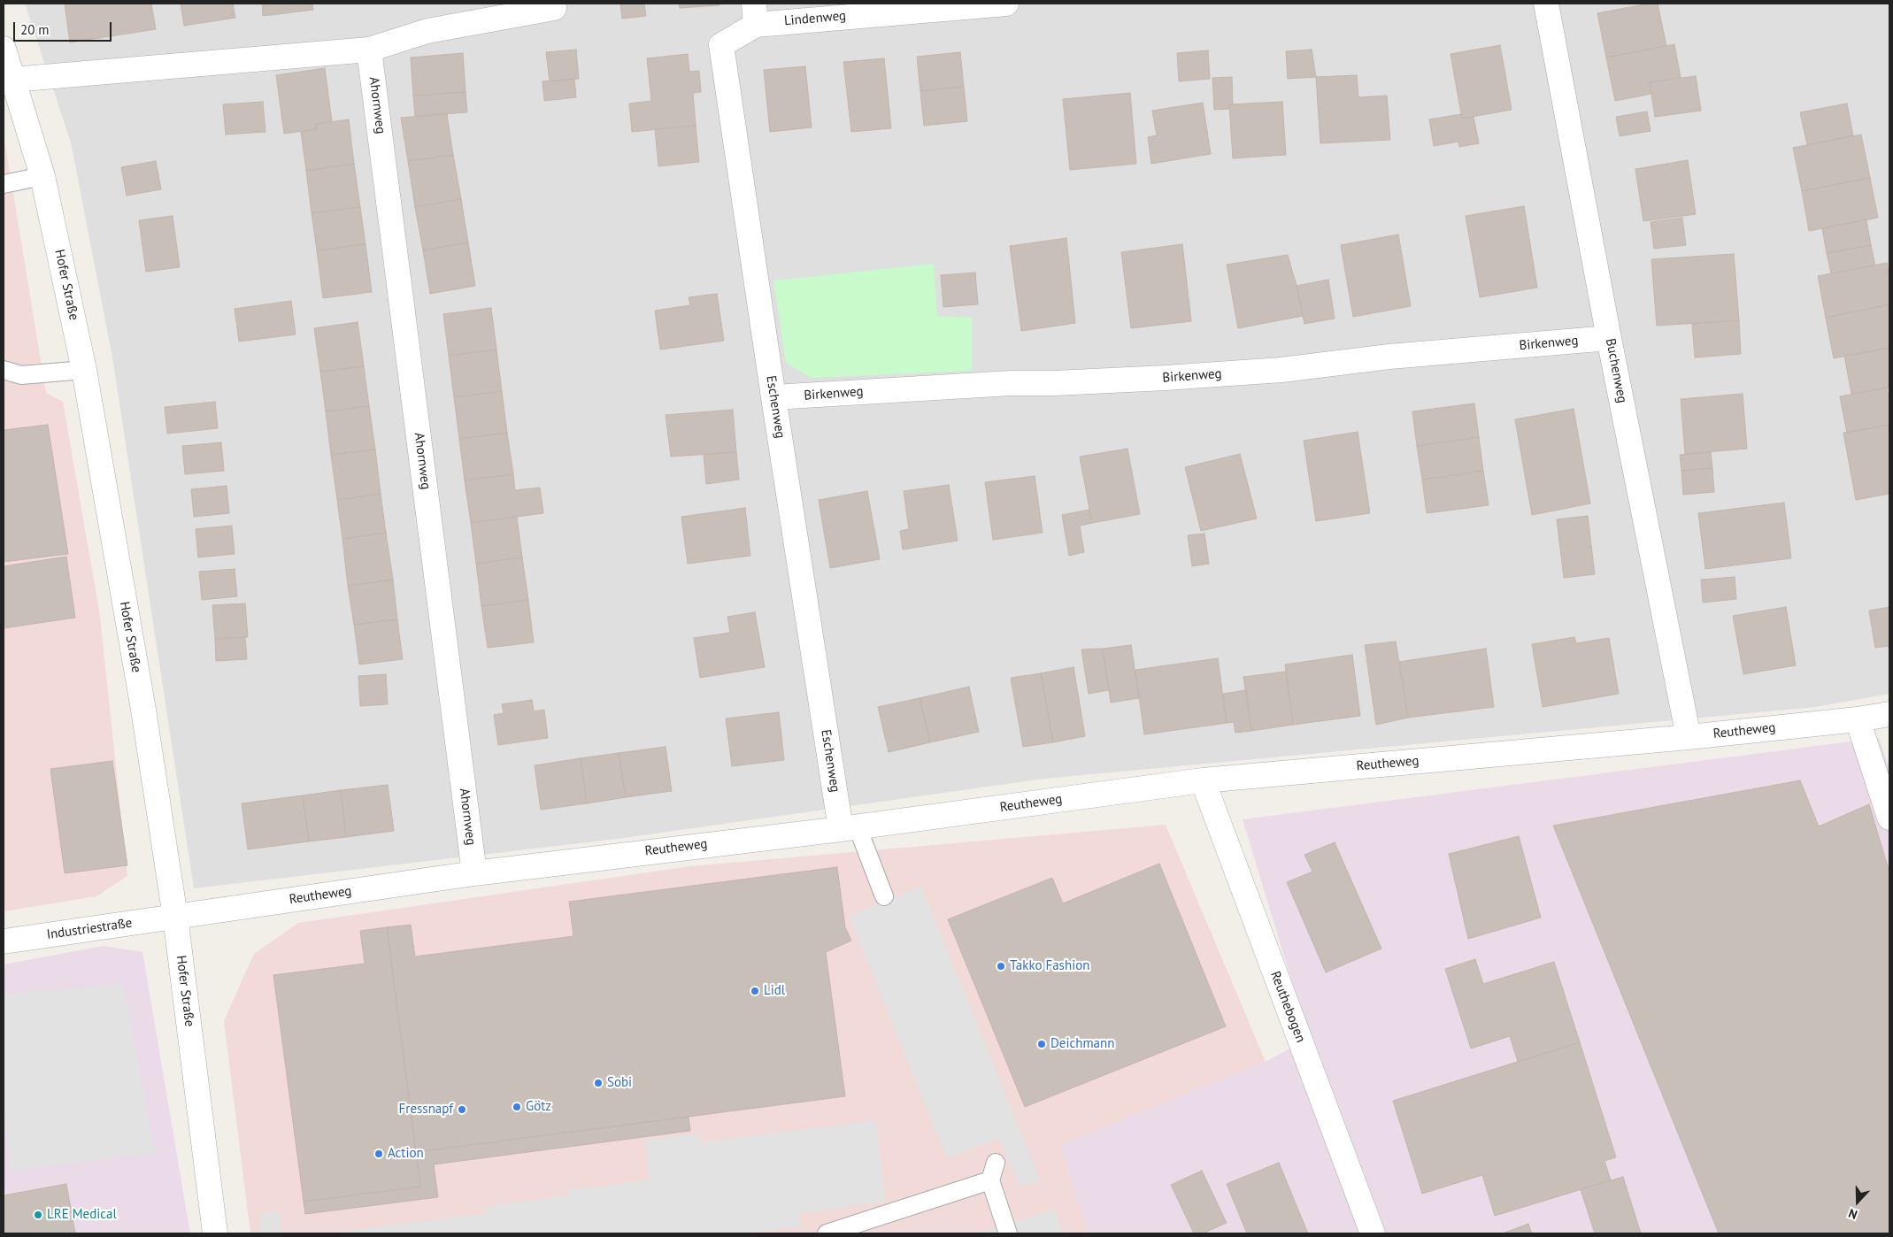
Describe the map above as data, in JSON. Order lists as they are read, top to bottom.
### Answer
{
  "streets": {
    "street": [
      "Lindenweg",
      "Ahornweg",
      "Hofer Straße",
      "Birkenweg",
      "Buchenweg",
      "Eschenweg",
      "Reutheweg",
      "Industriestraße",
      "Reuthebogen"
    ]
  },
  "crossings": [
    ["Lindenweg", "Eschenweg"],
    ["Ahornweg", "Reutheweg"],
    ["Hofer Straße", "Reutheweg"],
    ["Hofer Straße", "Industriestraße"],
    ["Birkenweg", "Buchenweg"],
    ["Birkenweg", "Eschenweg"],
    ["Buchenweg", "Reutheweg"],
    ["Eschenweg", "Reutheweg"],
    ["Reutheweg", "Industriestraße"],
    ["Reutheweg", "Reuthebogen"]
  ],
  "places": [
    "Takko Fashion",
    "Lidl",
    "Deichmann",
    "Sobi",
    "Götz",
    "Fressnapf",
    "Action",
    "LRE Medical"
  ],
  "scale_bar": "20 m",
  "north": "bottom"
}
